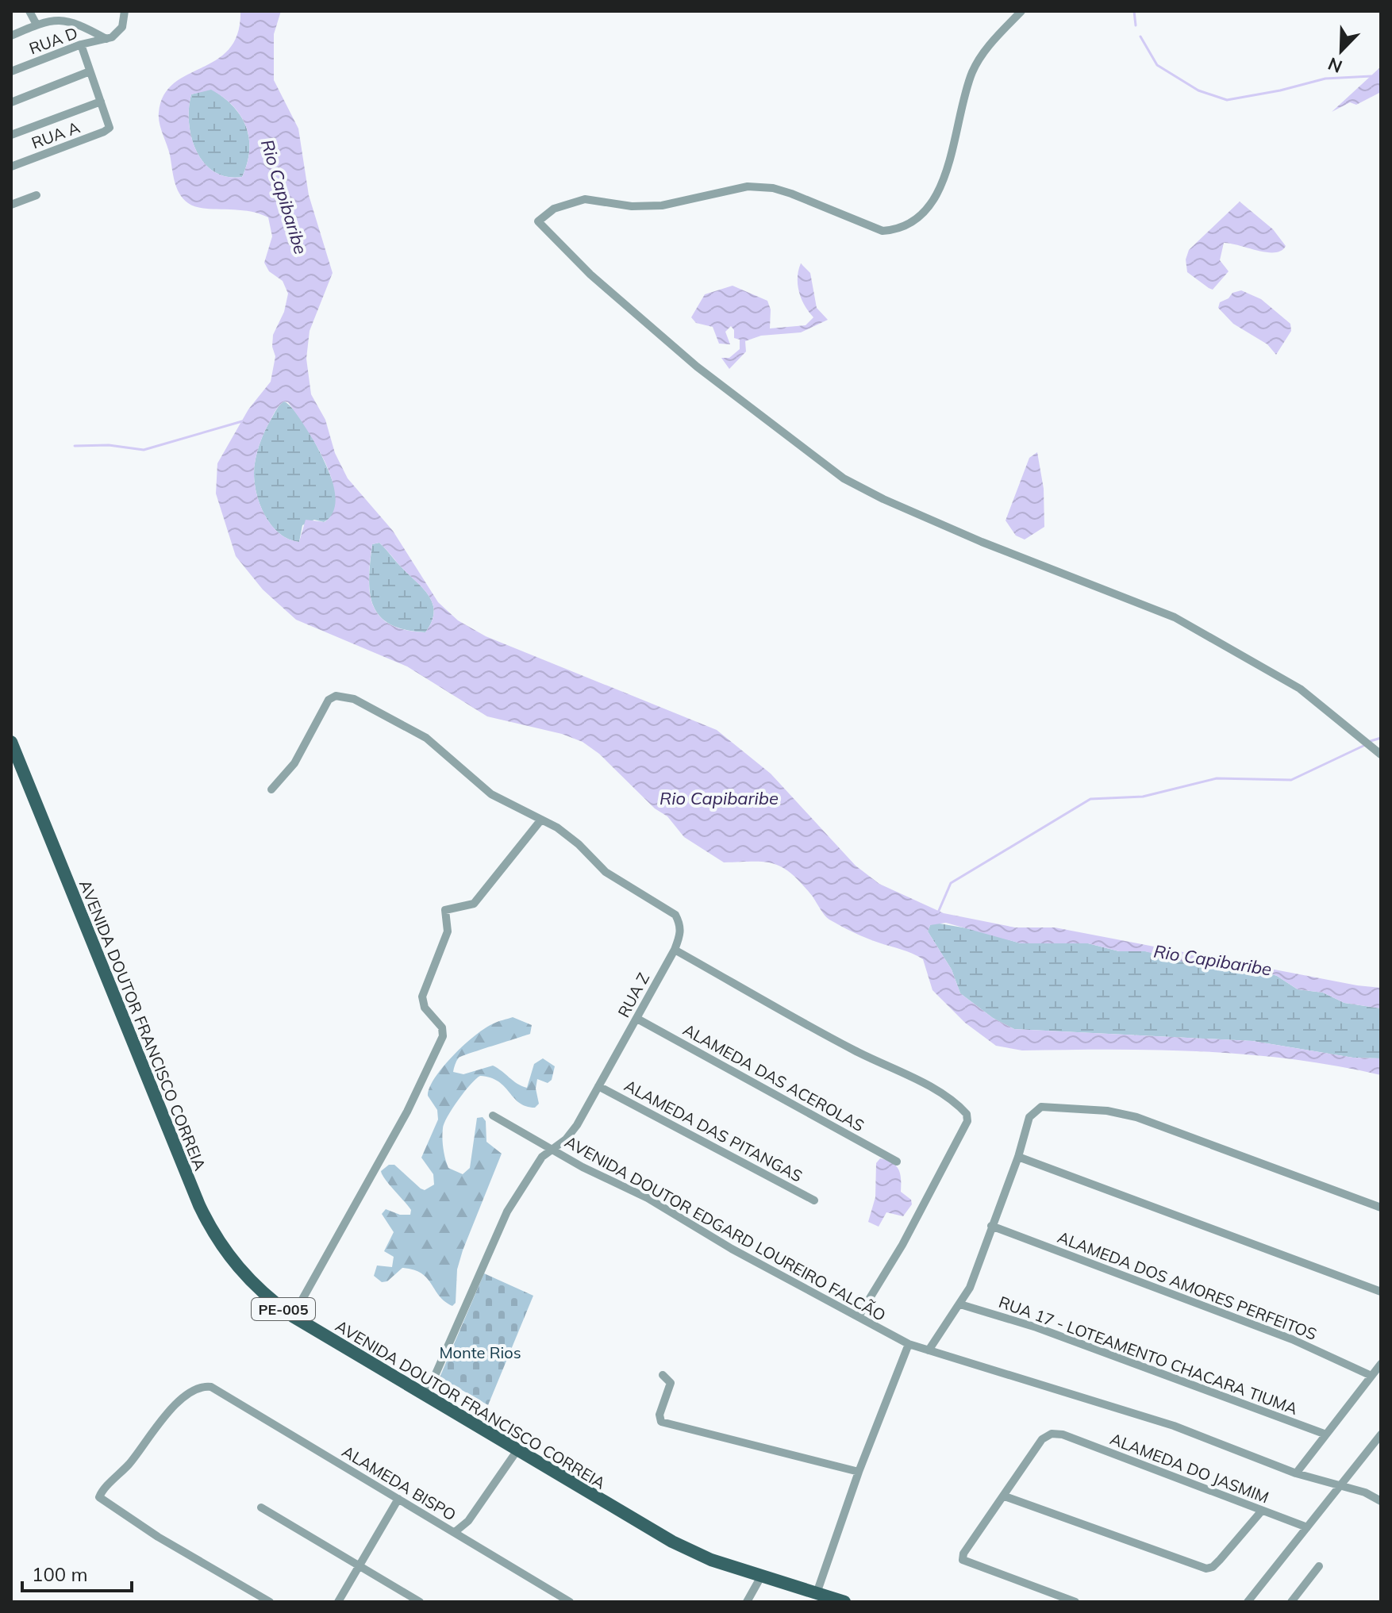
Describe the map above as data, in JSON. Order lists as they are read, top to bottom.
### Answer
{
  "streets": {
    "main road": ["AVENIDA DOUTOR FRANCISCO CORREIA", "PE-005"],
    "street": [
      "RUA D",
      "RUA A",
      "RUA Z",
      "ALAMEDA DAS ACEROLAS",
      "ALAMEDA DAS PITANGAS",
      "AVENIDA DOUTOR EDGARD LOUREIRO FALCÃO",
      "ALAMEDA DOS AMORES PERFEITOS",
      "RUA 17 - LOTEAMENTO CHACARA TIUMA",
      "ALAMEDA DO JASMIM",
      "ALAMEDA BISPO"
    ]
  },
  "crossings": [
    ["RUA Z", "AVENIDA DOUTOR FRANCISCO CORREIA"],
    ["RUA Z", "ALAMEDA DAS ACEROLAS"],
    ["RUA Z", "ALAMEDA DAS PITANGAS"],
    ["RUA Z", "AVENIDA DOUTOR EDGARD LOUREIRO FALCÃO"]
  ],
  "water": ["Rio Capibaribe"],
  "parks": ["Monte Rios"],
  "scale_bar": "100 m",
  "north": "bottom left"
}
